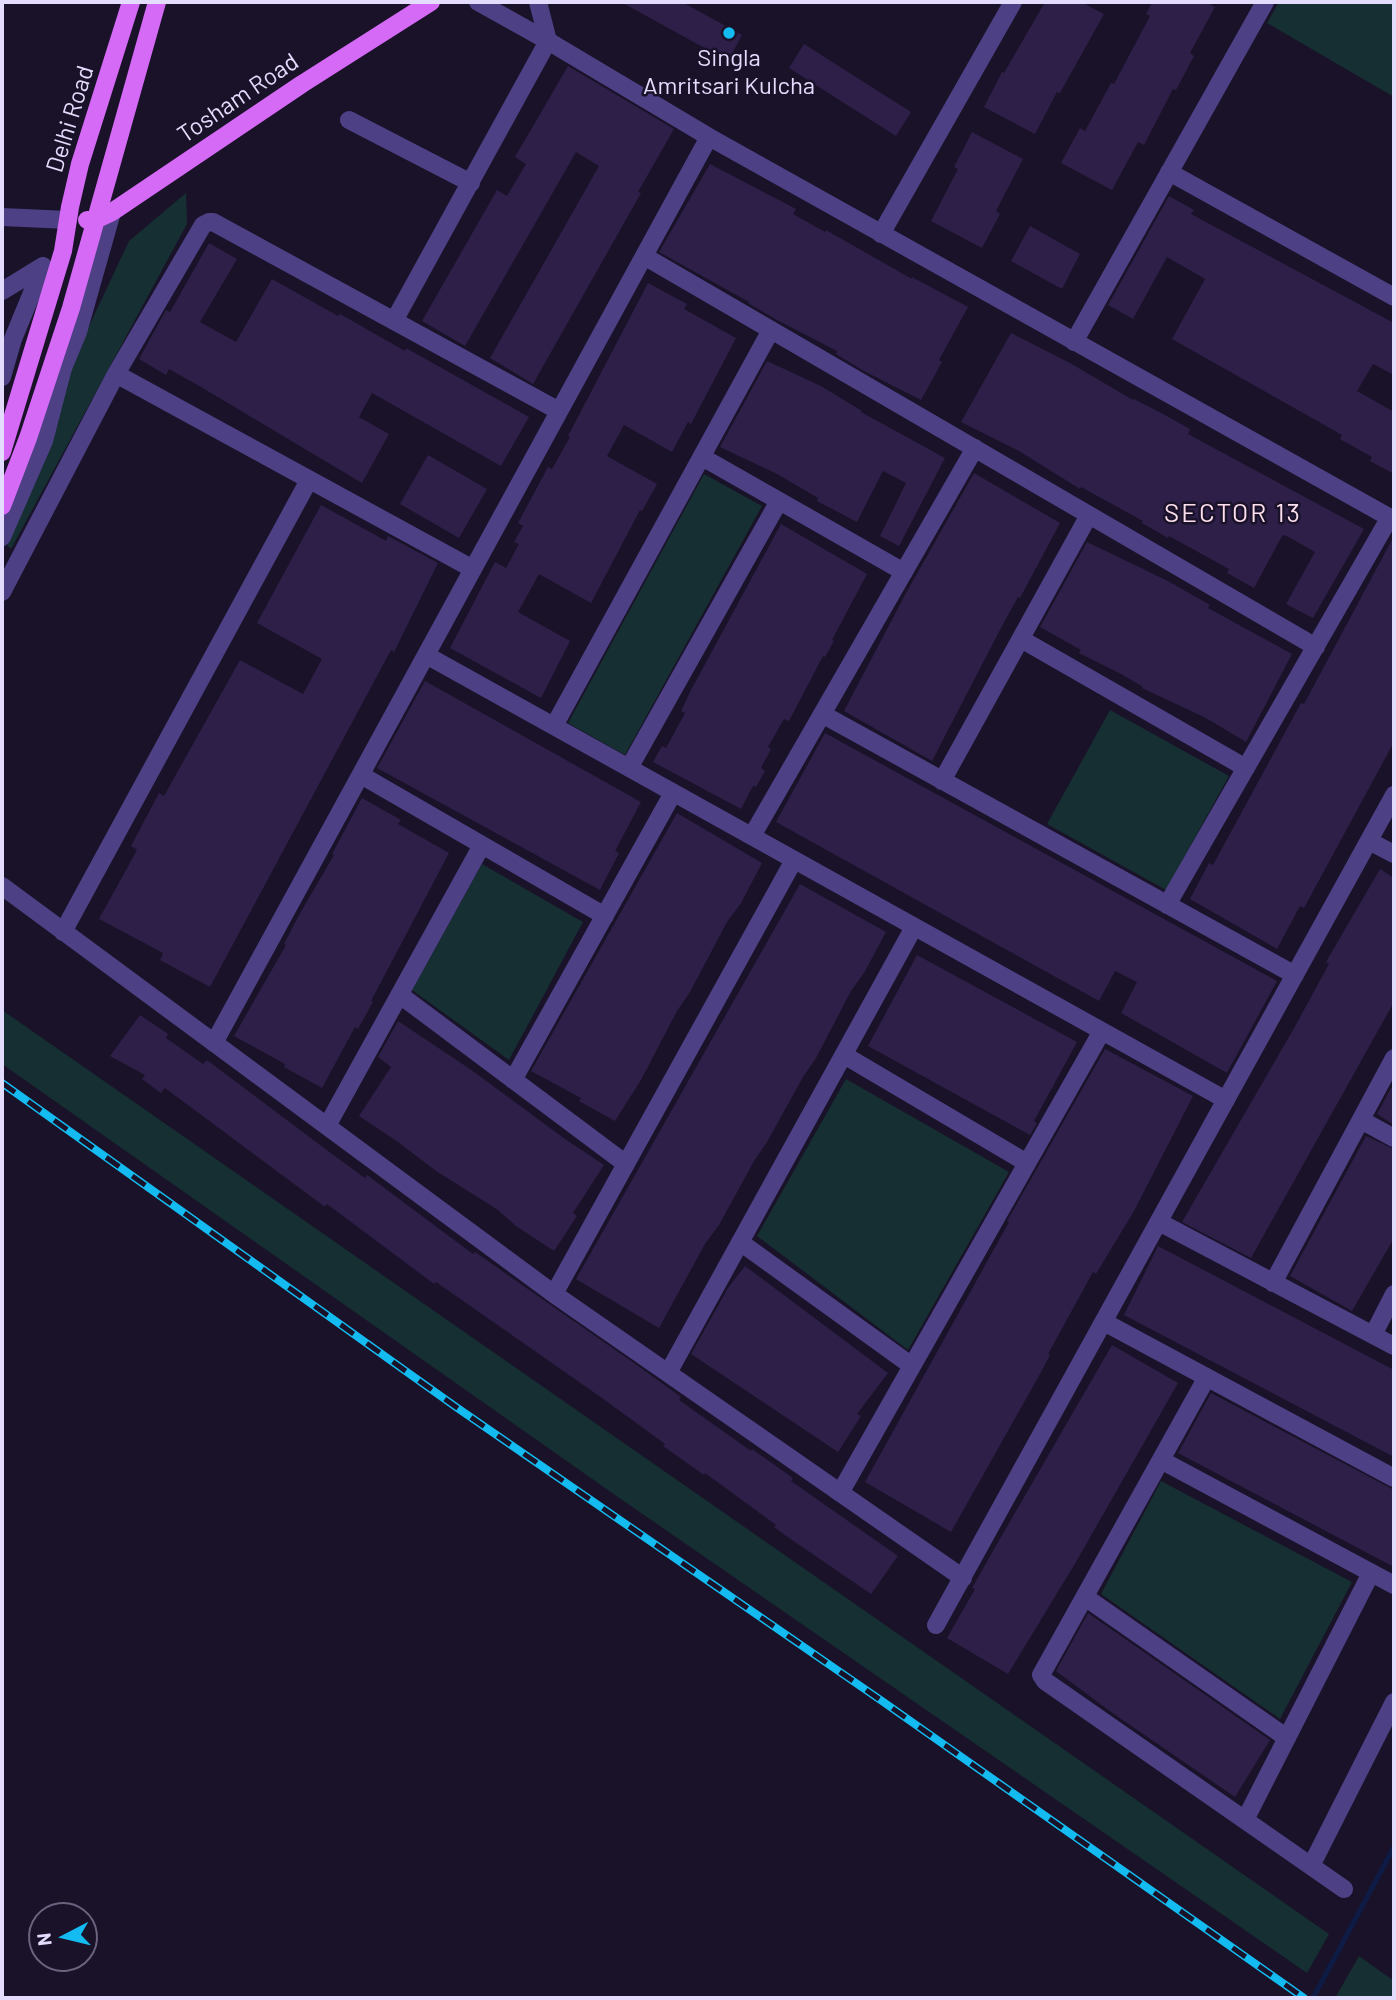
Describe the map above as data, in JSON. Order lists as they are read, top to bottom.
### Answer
{
  "streets": {
    "main road": ["Tosham Road", "Delhi Road"]
  },
  "crossings": [
    ["Tosham Road", "Delhi Road"]
  ],
  "districts": ["SECTOR 13"],
  "places": ["Singla Amritsari Kulcha"],
  "north": "left"
}
